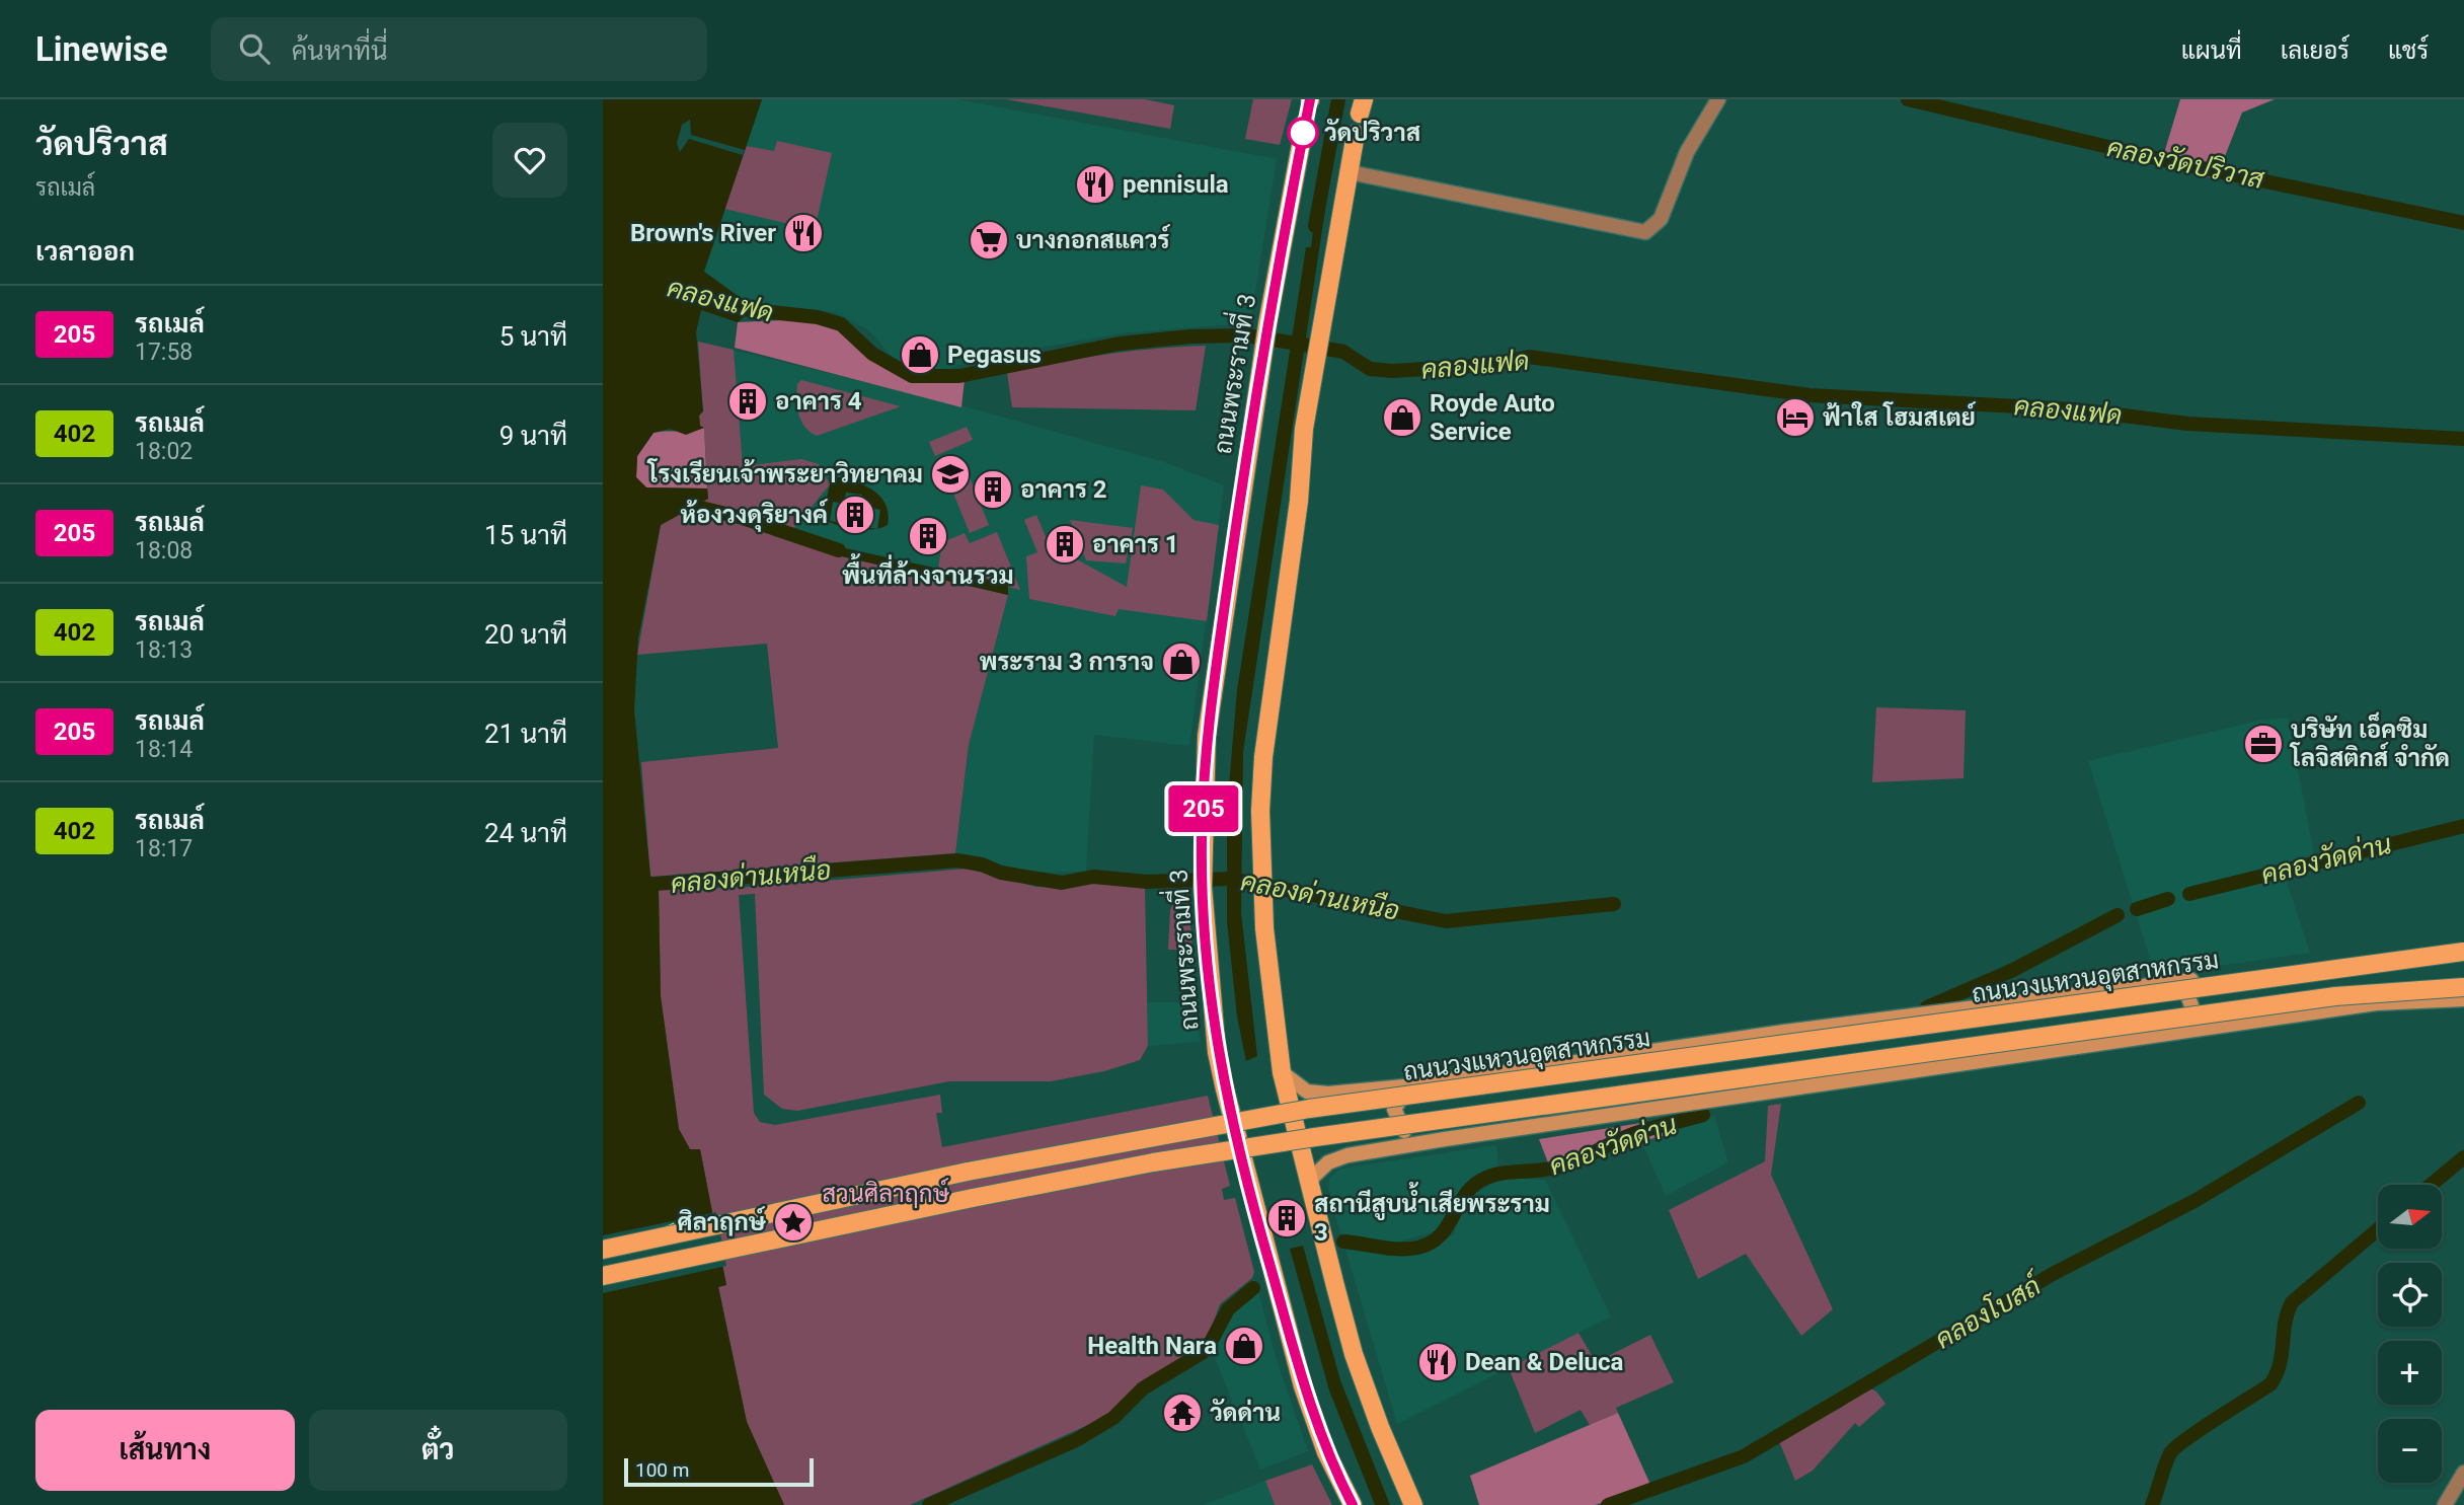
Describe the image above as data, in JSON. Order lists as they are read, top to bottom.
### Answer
{
  "streets": {
    "main road": ["ถนนพระรามที่ 3", "ถนนวงแหวนอุตสาหกรรม"]
  },
  "water": [
    "คลองวัดปริวาส",
    "คลองแฟด",
    "คลองวัดด่าน",
    "คลองด่านเหนือ",
    "คลองโบสถ์"
  ],
  "parks": ["สวนศิลาฤกษ์"],
  "places": {
    "other": ["วัดปริวาส"],
    "restaurant": ["pennisula", "Brown's River", "Dean & Deluca"],
    "supermarket": ["บางกอกสแควร์"],
    "shop": [
      "Pegasus",
      "Royde Auto Service",
      "พระราม 3 การาจ",
      "Health Nara"
    ],
    "building": [
      "อาคาร 4",
      "อาคาร 2",
      "ห้องวงดุริยางค์",
      "พื้นที่ล้างจานรวม",
      "อาคาร 1",
      "สถานีสูบน้ำเสียพระราม 3"
    ],
    "hotel": ["ฟ้าใส โฮมสเตย์"],
    "school or university": ["โรงเรียนเจ้าพระยาวิทยาคม"],
    "office": ["บริษัท เอ็คซิม โลจิสติกส์ จำกัด"],
    "place": ["ศิลาฤกษ์"],
    "temple": ["วัดด่าน"]
  },
  "lines": ["bus line 205"],
  "scale_bar": "100 m",
  "north": "right",
  "page": {
    "header": "Linewise",
    "search": "ค้นหาที่นี่",
    "nav": ["แผนที่", "เลเยอร์", "แชร์"],
    "heading": [
      ["วัดปริวาส", "รถเมล์"],
      "เวลาออก"
    ],
    "on_map": "205",
    "list": [
      {
        "mark": "205",
        "name": "รถเมล์",
        "note": "17:58",
        "value": "5 นาที"
      },
      {
        "mark": "402",
        "name": "รถเมล์",
        "note": "18:02",
        "value": "9 นาที"
      },
      {
        "mark": "205",
        "name": "รถเมล์",
        "note": "18:08",
        "value": "15 นาที"
      },
      {
        "mark": "402",
        "name": "รถเมล์",
        "note": "18:13",
        "value": "20 นาที"
      },
      {
        "mark": "205",
        "name": "รถเมล์",
        "note": "18:14",
        "value": "21 นาที"
      },
      {
        "mark": "402",
        "name": "รถเมล์",
        "note": "18:17",
        "value": "24 นาที"
      }
    ],
    "map_buttons": ["+", "−"],
    "buttons": ["เส้นทาง", "ตั๋ว"],
    "scale": "100 m"
  }
}
